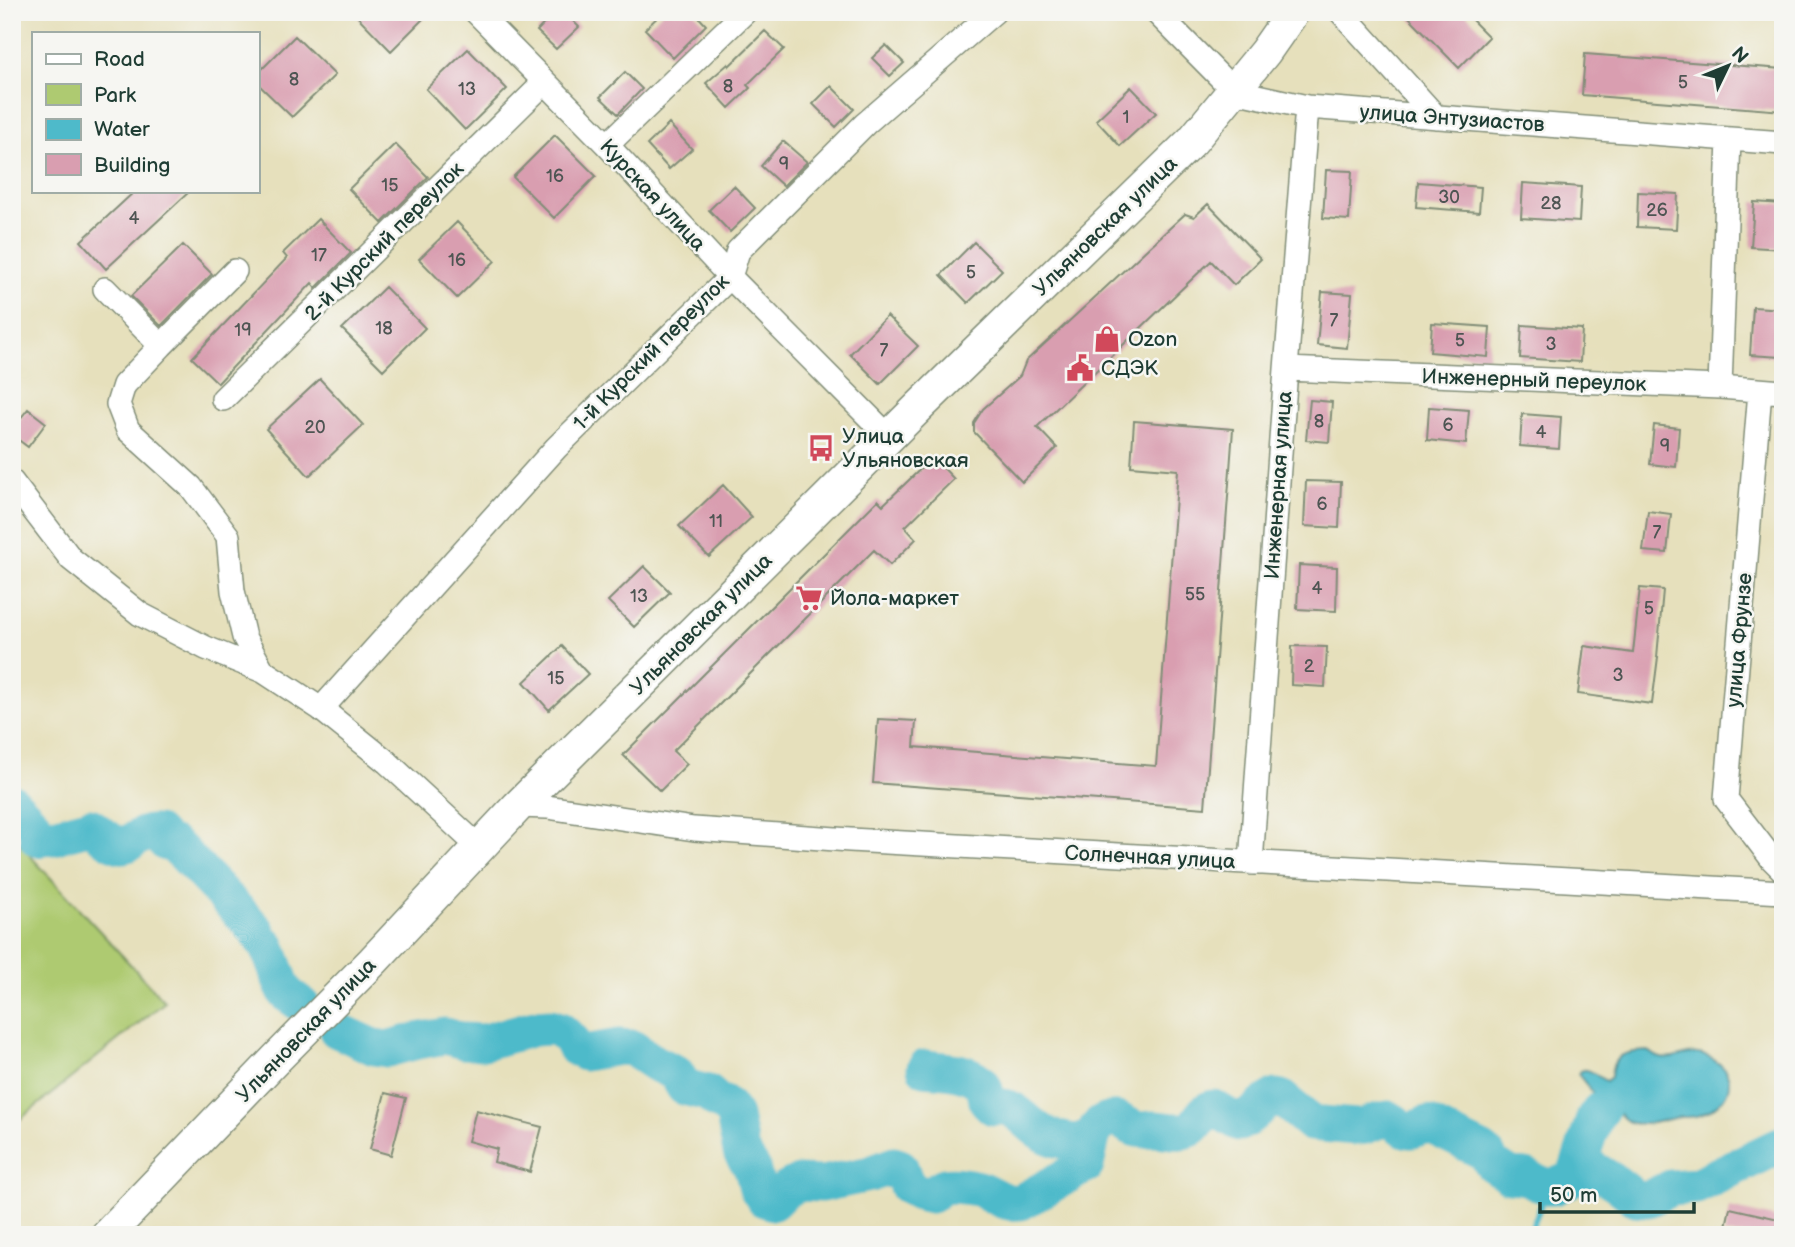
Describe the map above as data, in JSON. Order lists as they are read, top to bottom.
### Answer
{
  "streets": {
    "main road": ["Ульяновская улица"],
    "street": [
      "улица Энтузиастов",
      "Курская улица",
      "2-й Курский переулок",
      "1-й Курский переулок",
      "Инженерный переулок",
      "Инженерная улица",
      "улица Фрунзе",
      "Солнечная улица"
    ]
  },
  "crossings": [
    ["улица Энтузиастов", "Ульяновская улица"],
    ["улица Энтузиастов", "Инженерная улица"],
    ["Курская улица", "Ульяновская улица"],
    ["Курская улица", "2-й Курский переулок"],
    ["Курская улица", "1-й Курский переулок"],
    ["Ульяновская улица", "Солнечная улица"],
    ["Инженерный переулок", "Инженерная улица"],
    ["Инженерный переулок", "улица Фрунзе"],
    ["Инженерная улица", "Солнечная улица"]
  ],
  "places": {
    "shop": ["Ozon"],
    "public building": ["СДЭК"],
    "bus stop": ["Улица Ульяновская"],
    "supermarket": ["Йола-маркет"]
  },
  "house_numbers": [
    "8",
    "5",
    "8",
    "13",
    "1",
    "9",
    "16",
    "15",
    "30",
    "28",
    "26",
    "4",
    "17",
    "16",
    "5",
    "7",
    "18",
    "19",
    "5",
    "3",
    "7",
    "8",
    "6",
    "20",
    "4",
    "9",
    "6",
    "11",
    "7",
    "4",
    "55",
    "13",
    "5",
    "2",
    "3",
    "15"
  ],
  "legend": [
    "Road",
    "Park",
    "Water",
    "Building"
  ],
  "scale_bar": "50 m",
  "north": "top right"
}
